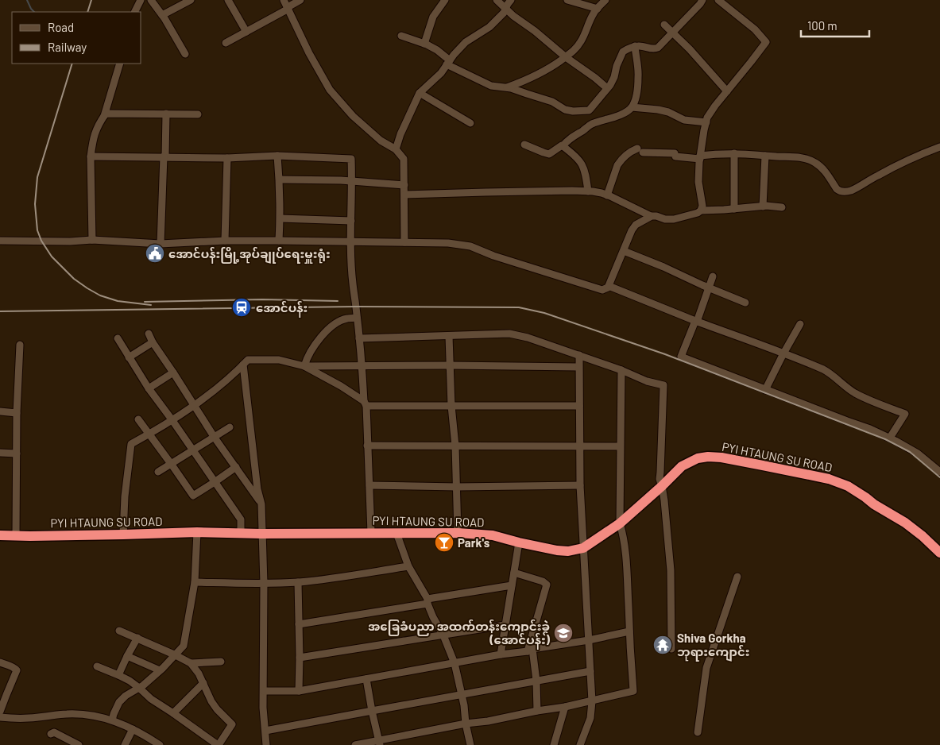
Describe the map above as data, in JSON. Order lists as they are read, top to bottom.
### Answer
{
  "streets": {
    "highway": ["PYI HTAUNG SU ROAD"]
  },
  "places": {
    "public building": ["အောင်ပန်းမြို့အုပ်ချုပ်ရေးမှူးရုံး"],
    "station": ["အောင်ပန်း"],
    "bar": ["Park's"],
    "school or university": ["အခြေခံပညာ အထက်တန်းကျောင်းခွဲ (အောင်ပန်း)"],
    "temple": ["Shiva Gorkha ဘုရားကျောင်း"]
  },
  "legend": ["Road", "Railway"],
  "scale_bar": "100 m"
}
